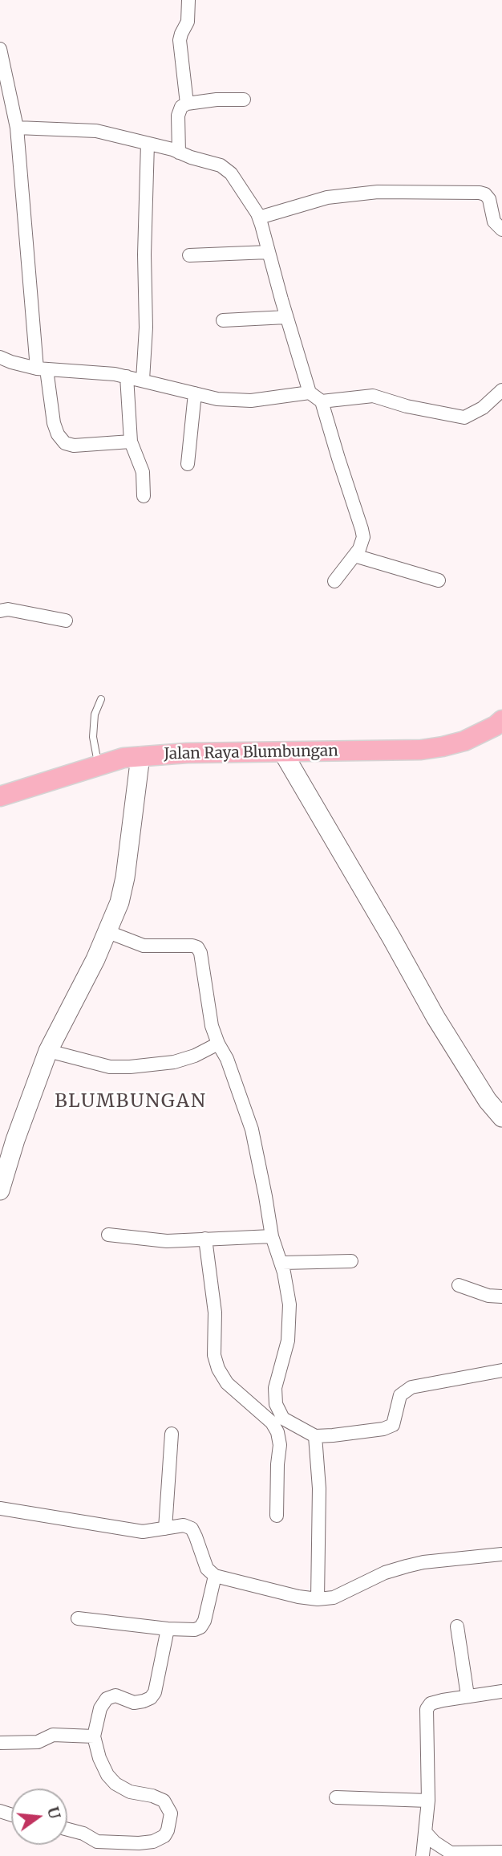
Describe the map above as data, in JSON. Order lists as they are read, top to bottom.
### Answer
{
  "streets": {
    "main road": ["Jalan Raya Blumbungan"]
  },
  "districts": ["BLUMBUNGAN"],
  "north": "right"
}
